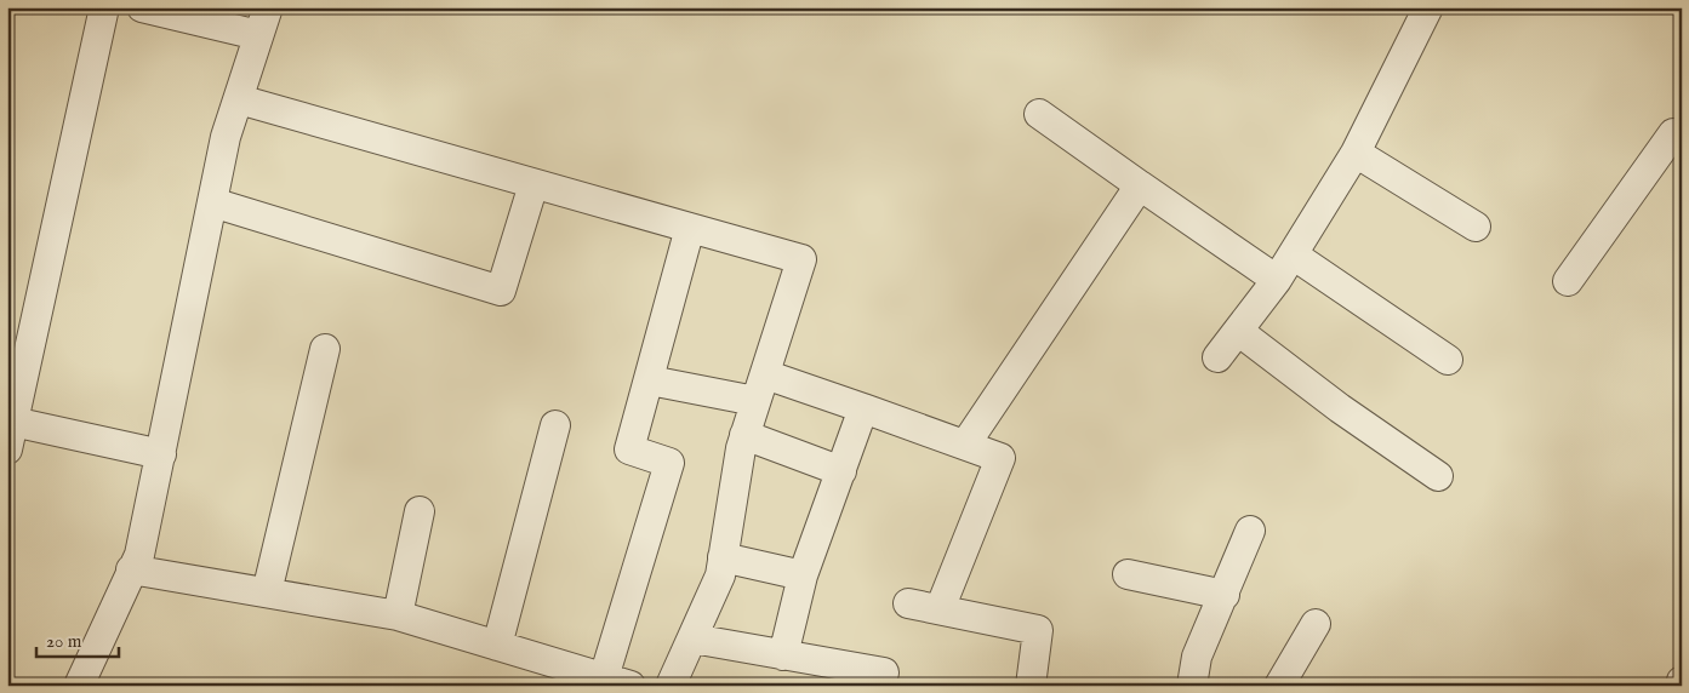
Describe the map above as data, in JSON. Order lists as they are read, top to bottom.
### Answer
{
  "scale_bar": "20 m"
}
